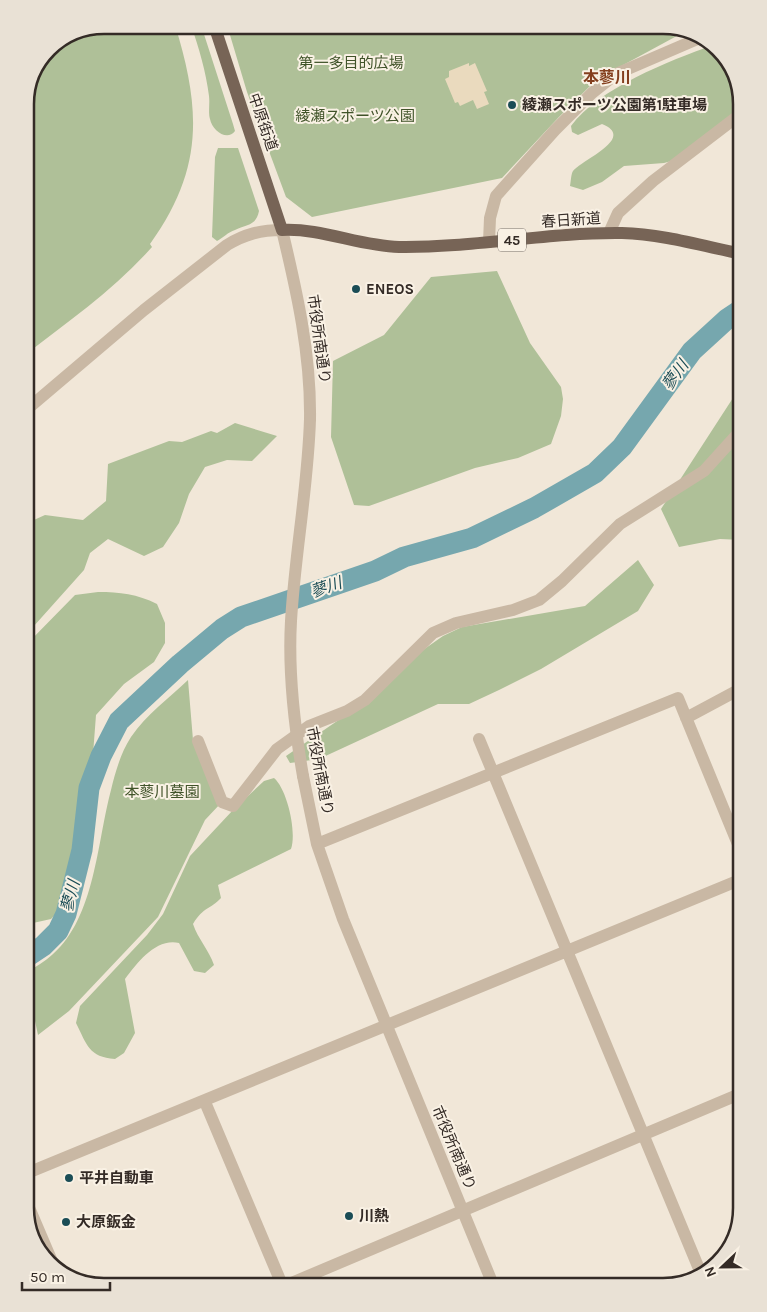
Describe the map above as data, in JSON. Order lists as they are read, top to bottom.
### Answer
{
  "streets": {
    "main road": ["中原街道", "春日新道", "45"],
    "street": ["市役所南通り"]
  },
  "crossings": [
    ["中原街道", "春日新道"],
    ["中原街道", "市役所南通り"],
    ["春日新道", "市役所南通り"]
  ],
  "districts": ["本蓼川"],
  "water": ["蓼川"],
  "parks": ["第一多目的広場", "綾瀬スポーツ公園", "本蓼川墓園"],
  "places": [
    "綾瀬スポーツ公園第1駐車場",
    "ENEOS",
    "平井自動車",
    "川熱",
    "大原鈑金"
  ],
  "scale_bar": "50 m",
  "north": "left"
}
